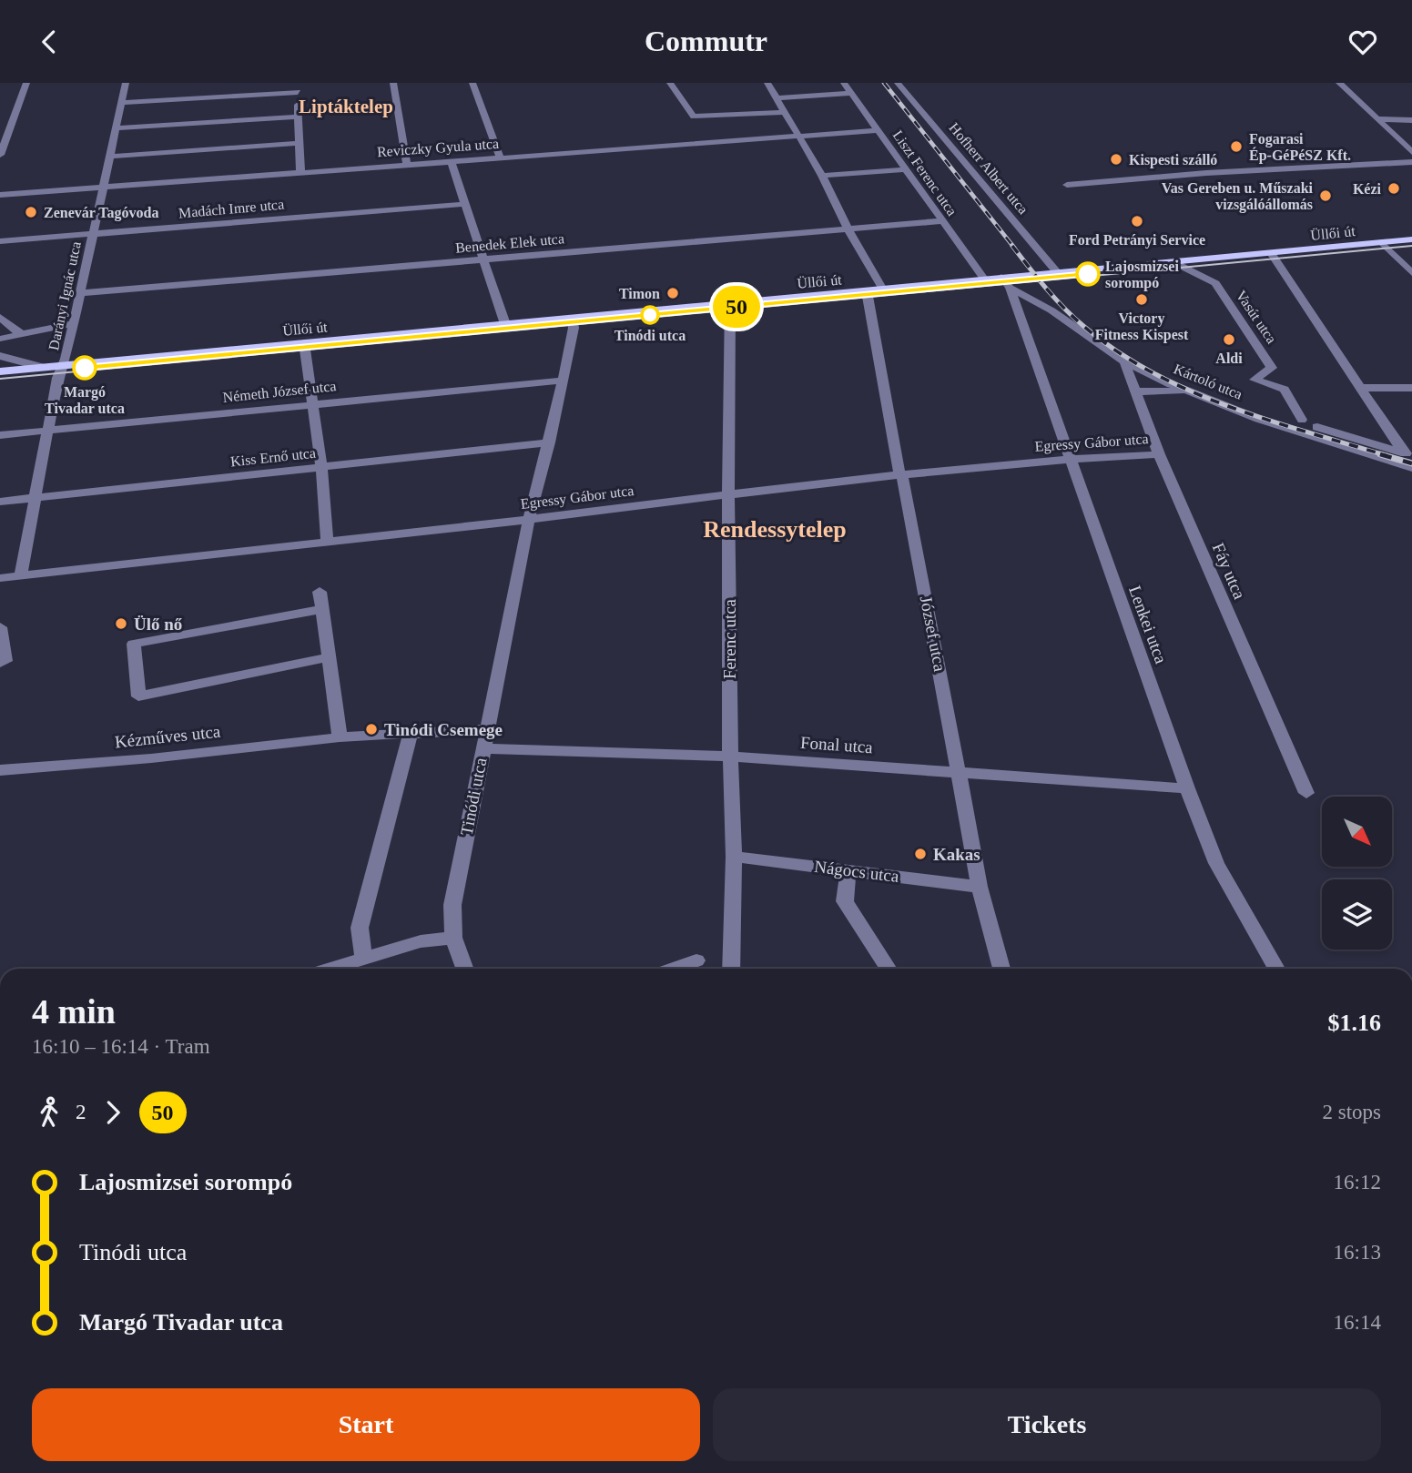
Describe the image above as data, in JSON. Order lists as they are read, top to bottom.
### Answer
{
  "streets": {
    "main road": ["Üllői út"],
    "street": [
      "Reviczky Gyula utca",
      "Hofherr Albert utca",
      "Liszt Ferenc utca",
      "Madách Imre utca",
      "Benedek Elek utca",
      "Darányi Ignác utca",
      "Vasút utca",
      "Kártoló utca",
      "Németh József utca",
      "Egressy Gábor utca",
      "Kiss Ernő utca",
      "Fáy utca",
      "Lenkei utca",
      "József utca",
      "Ferenc utca",
      "Kézműves utca",
      "Fonal utca",
      "Tinódi utca",
      "Nágocs utca"
    ]
  },
  "crossings": [
    ["Reviczky Gyula utca", "Liszt Ferenc utca"],
    ["Reviczky Gyula utca", "Darányi Ignác utca"],
    ["Hofherr Albert utca", "Üllői út"],
    ["Liszt Ferenc utca", "Üllői út"],
    ["Liszt Ferenc utca", "Benedek Elek utca"],
    ["Madách Imre utca", "Darányi Ignác utca"],
    ["Üllői út", "Darányi Ignác utca"],
    ["Üllői út", "Vasút utca"],
    ["Üllői út", "Kártoló utca"],
    ["Üllői út", "Lenkei utca"],
    ["Üllői út", "József utca"],
    ["Üllői út", "Ferenc utca"],
    ["Üllői út", "Tinódi utca"],
    ["Benedek Elek utca", "Darányi Ignác utca"],
    ["Darányi Ignác utca", "Németh József utca"],
    ["Darányi Ignác utca", "Egressy Gábor utca"],
    ["Darányi Ignác utca", "Kiss Ernő utca"],
    ["Kártoló utca", "Fáy utca"],
    ["Kártoló utca", "Lenkei utca"],
    ["Németh József utca", "Tinódi utca"],
    ["Egressy Gábor utca", "Fáy utca"],
    ["Egressy Gábor utca", "Lenkei utca"],
    ["Egressy Gábor utca", "József utca"],
    ["Egressy Gábor utca", "Ferenc utca"],
    ["Egressy Gábor utca", "Tinódi utca"],
    ["Kiss Ernő utca", "Tinódi utca"],
    ["Lenkei utca", "Fonal utca"],
    ["József utca", "Fonal utca"],
    ["József utca", "Nágocs utca"],
    ["Ferenc utca", "Fonal utca"],
    ["Ferenc utca", "Nágocs utca"],
    ["Kézműves utca", "Tinódi utca"],
    ["Fonal utca", "Tinódi utca"]
  ],
  "districts": ["Liptáktelep", "Rendessytelep"],
  "places": [
    "Fogarasi Ép-GéPéSZ Kft.",
    "Kispesti szálló",
    "Kézi",
    "Vas Gereben u. Műszaki vizsgálóállomás",
    "Zenevár Tagóvoda",
    "Ford Petrányi Service",
    "Lajosmizsei sorompó",
    "Timon",
    "Victory Fitness Kispest",
    "Tinódi utca",
    "Aldi",
    "Margó Tivadar utca",
    "Ülő nő",
    "Tinódi Csemege",
    "Kakas"
  ],
  "lines": ["tram line 50"],
  "north": "bottom right",
  "page": {
    "header": "Commutr",
    "on_map": "50",
    "heading": ["4 min", "16:10 – 16:14 · Tram", "$1.16"],
    "legs": ["2", "50", "2 stops"],
    "list": [
      {
        "name": "Lajosmizsei sorompó",
        "value": "16:12"
      },
      {
        "name": "Tinódi utca",
        "value": "16:13"
      },
      {
        "name": "Margó Tivadar utca",
        "value": "16:14"
      }
    ],
    "buttons": ["Start", "Tickets"]
  }
}
